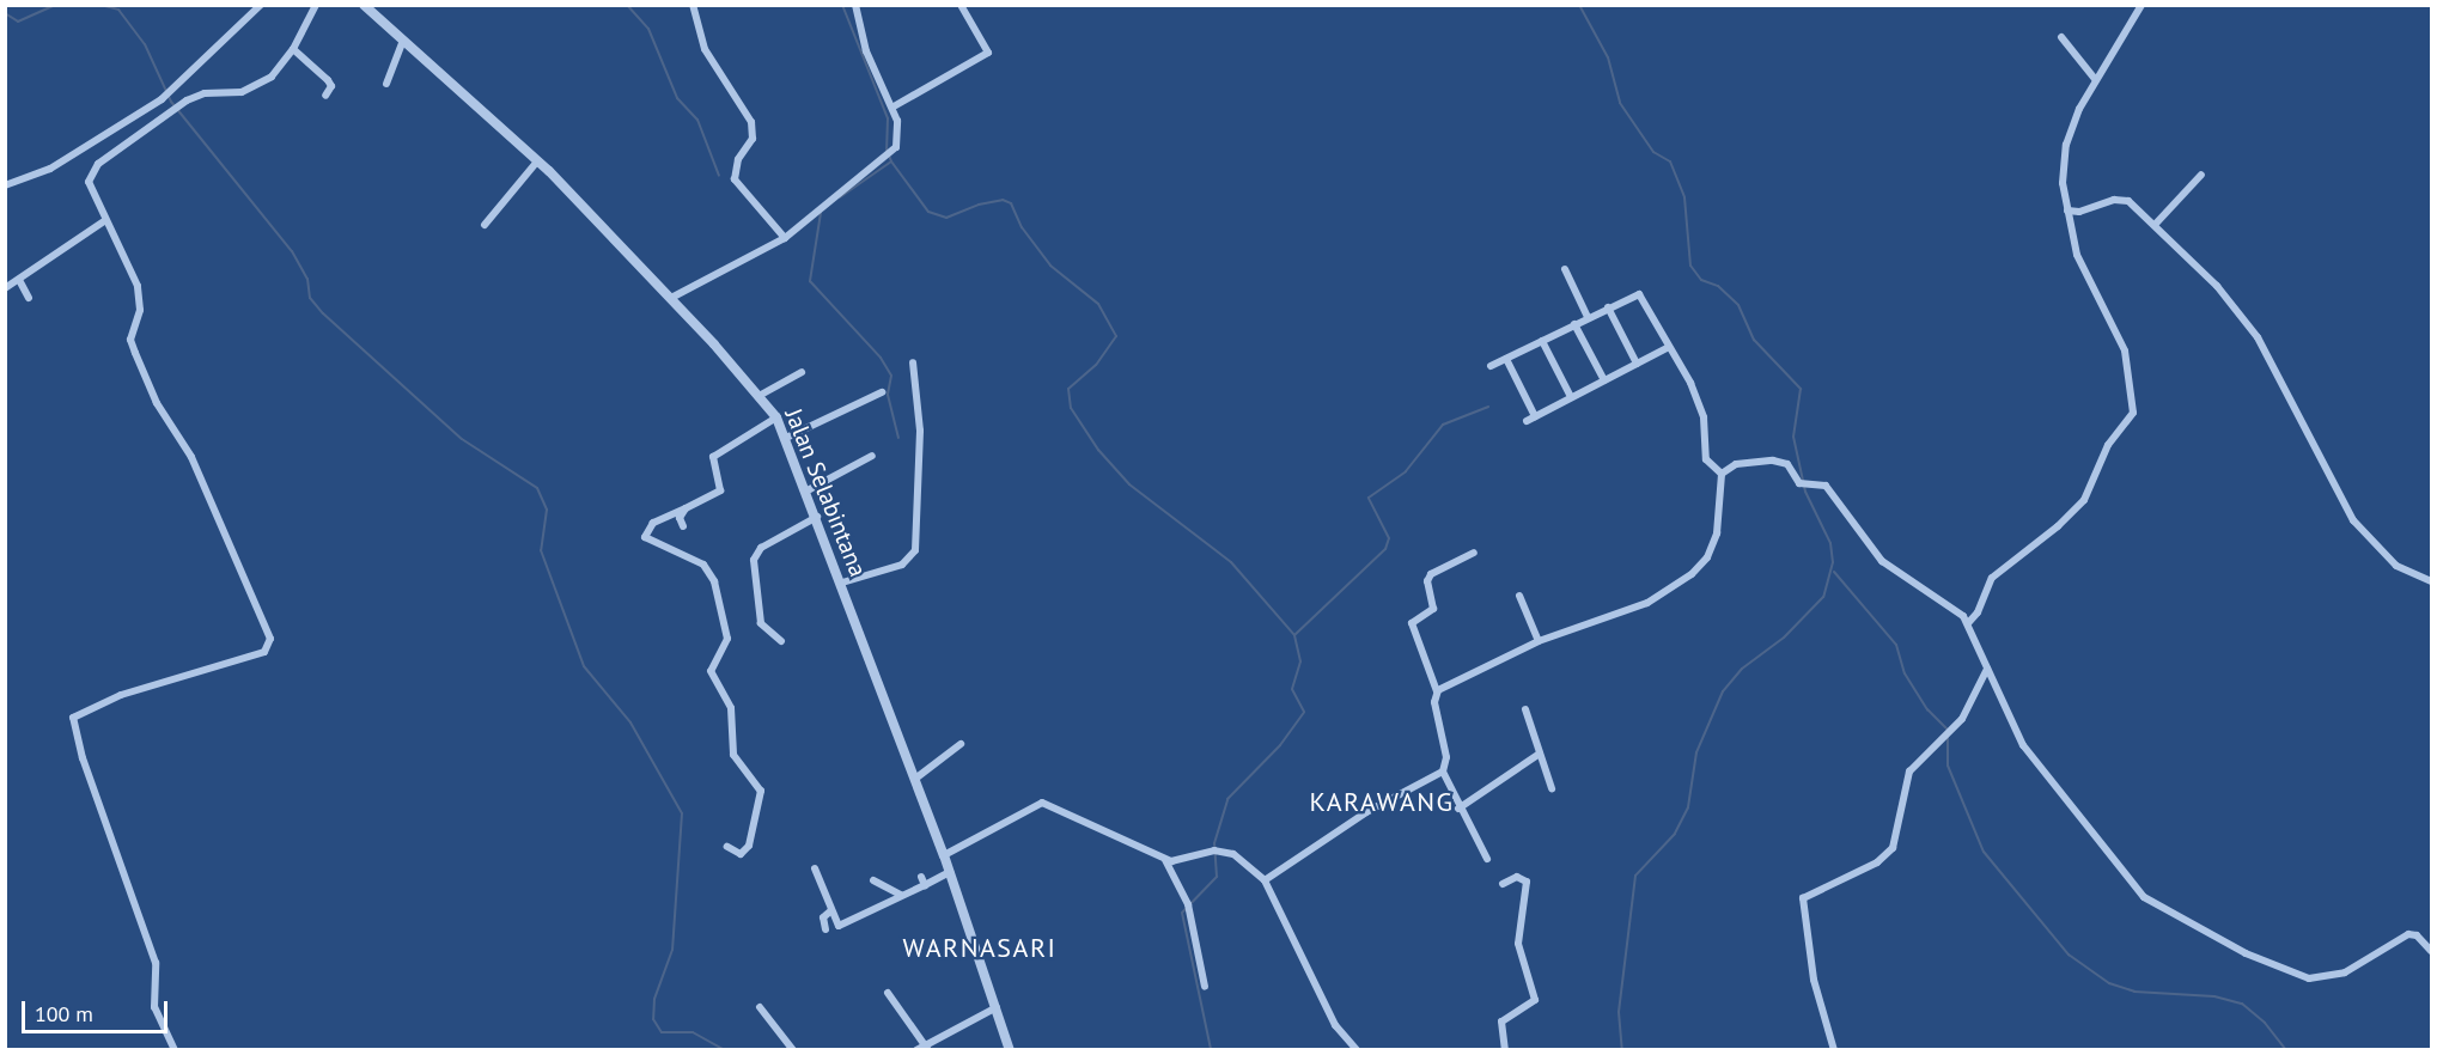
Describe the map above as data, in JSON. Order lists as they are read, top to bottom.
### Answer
{
  "streets": {
    "street": ["Jalan Selabintana"]
  },
  "districts": ["KARAWANG", "WARNASARI"],
  "scale_bar": "100 m"
}
